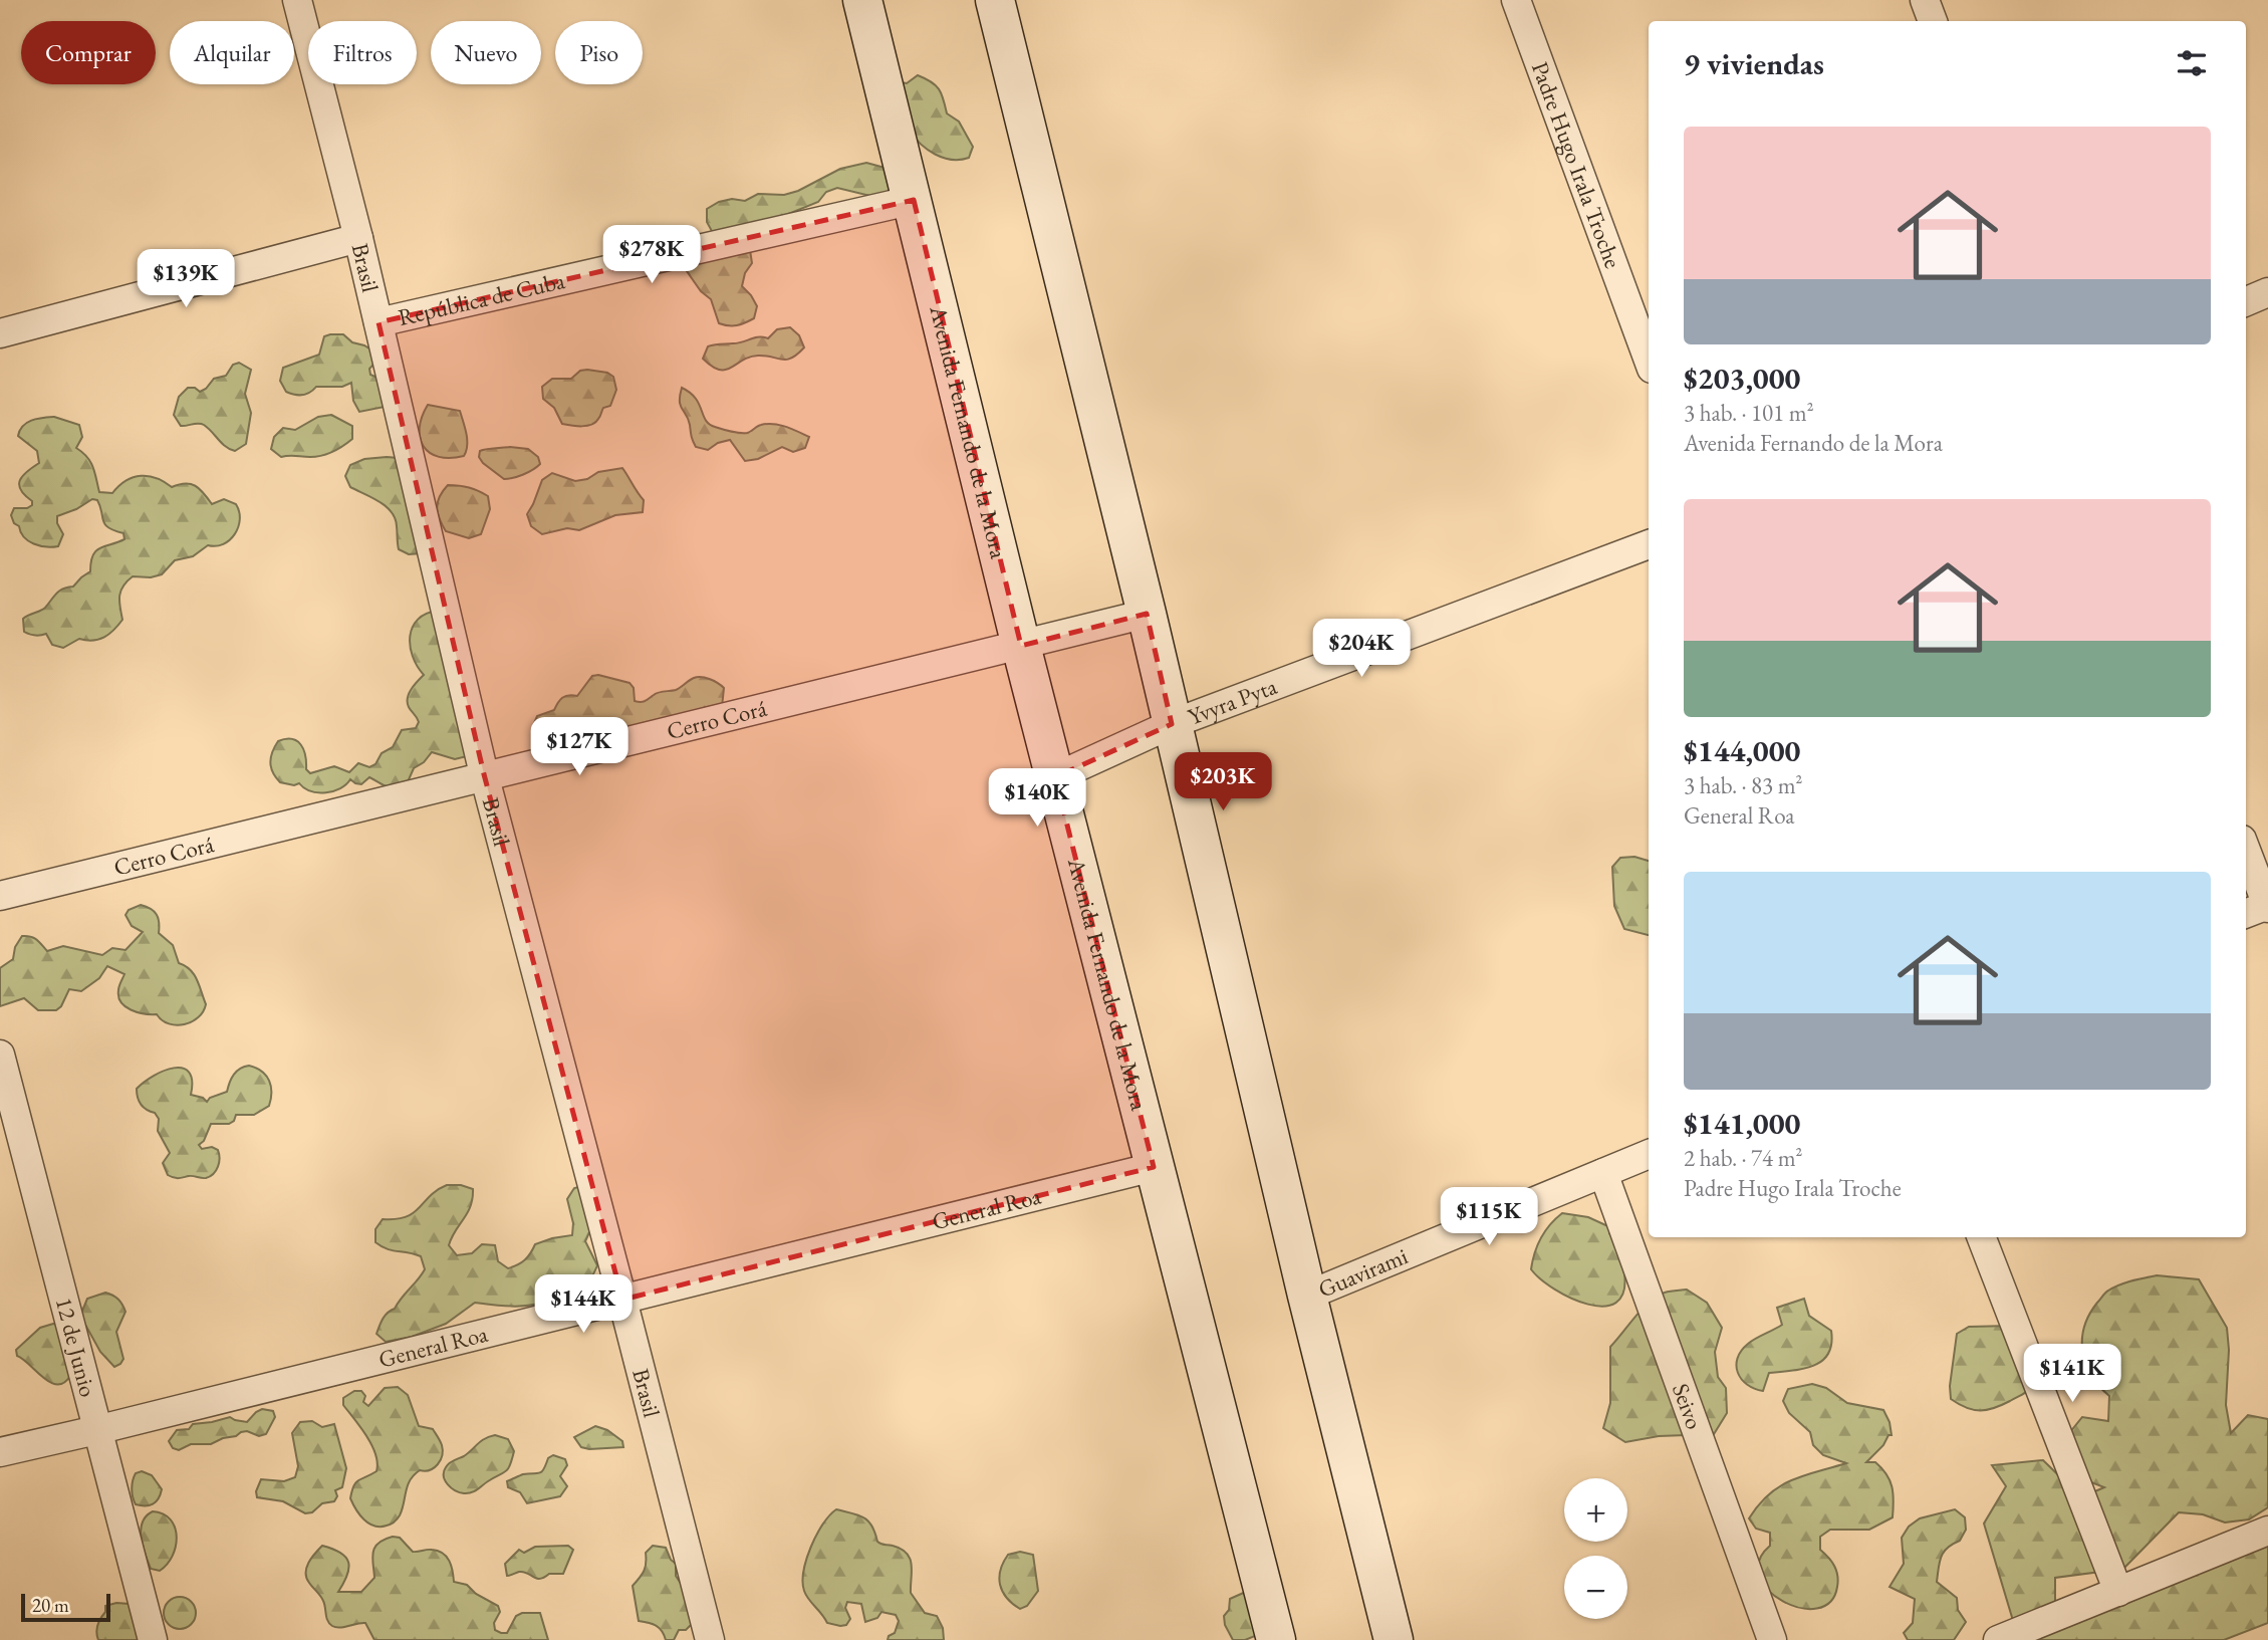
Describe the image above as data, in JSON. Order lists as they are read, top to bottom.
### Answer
{
  "streets": {
    "main road": ["Avenida Fernando de la Mora"],
    "street": [
      "Padre Hugo Irala Troche",
      "Brasil",
      "República de Cuba",
      "Yvyra Pyta",
      "Cerro Corá",
      "General Roa",
      "Guavirami",
      "12 de Junio",
      "Seivo"
    ]
  },
  "crossings": [
    ["Brasil", "República de Cuba"],
    ["Brasil", "Cerro Corá"],
    ["Brasil", "General Roa"],
    ["República de Cuba", "Avenida Fernando de la Mora"],
    ["Avenida Fernando de la Mora", "Yvyra Pyta"],
    ["Avenida Fernando de la Mora", "Cerro Corá"],
    ["Avenida Fernando de la Mora", "General Roa"],
    ["General Roa", "12 de Junio"],
    ["Guavirami", "Seivo"]
  ],
  "scale_bar": "20 m",
  "page": {
    "chip": [
      "Comprar",
      "Alquilar",
      "Filtros",
      "Nuevo",
      "Piso"
    ],
    "heading": "9 viviendas",
    "list": [
      {
        "name": "$203,000",
        "note": "3 hab. · 101 m² · Avenida Fernando de la Mora"
      },
      {
        "name": "$144,000",
        "note": "3 hab. · 83 m² · General Roa"
      },
      {
        "name": "$141,000",
        "note": "2 hab. · 74 m² · Padre Hugo Irala Troche"
      }
    ],
    "price": [
      "$278K",
      "$139K",
      "$204K",
      "$127K",
      "$203K",
      "$140K",
      "$115K",
      "$144K",
      "$141K"
    ],
    "map_buttons": ["+", "−"],
    "scale": "20 m"
  }
}
